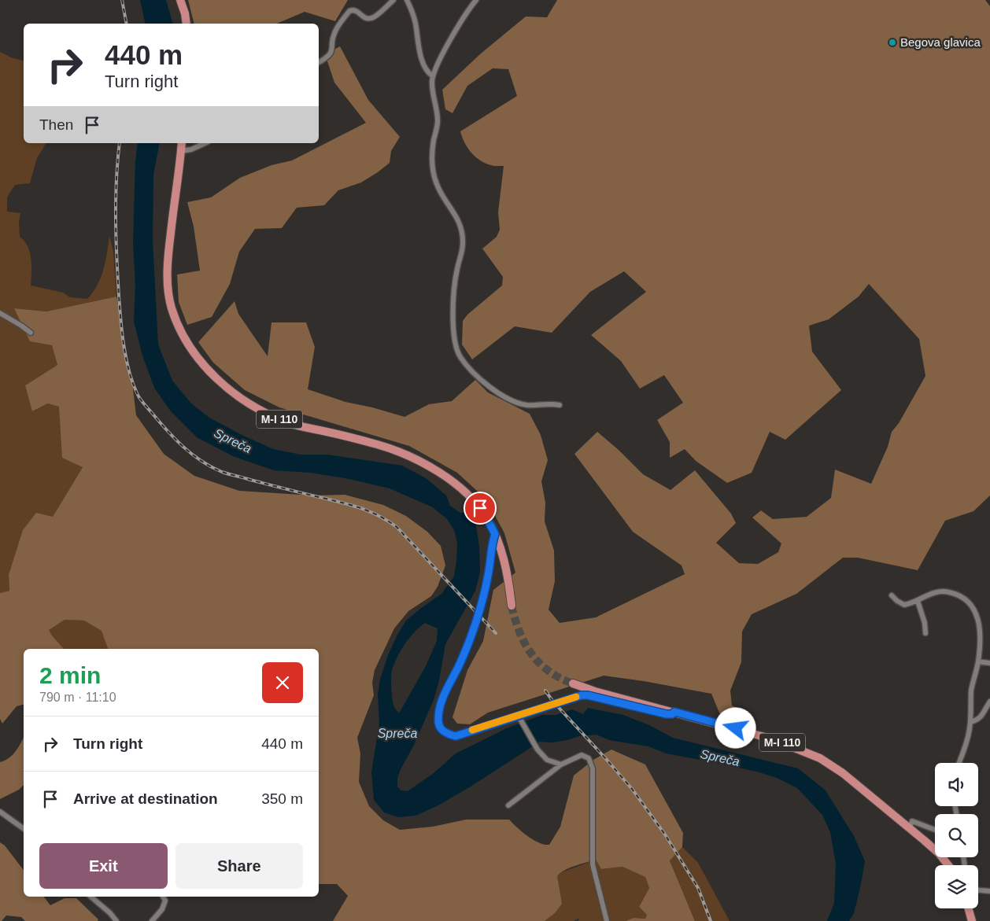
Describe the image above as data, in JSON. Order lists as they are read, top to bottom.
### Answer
{
  "streets": {
    "main road": ["M-I 110"]
  },
  "water": ["Spreča"],
  "places": ["Begova glavica"],
  "page": {
    "turn": ["440 m", "Turn right"],
    "then": "Then",
    "heading": ["2 min", "790 m · 11:10"],
    "list": [
      {
        "name": "Turn right",
        "value": "440 m"
      },
      {
        "name": "Arrive at destination",
        "value": "350 m"
      }
    ],
    "buttons": ["Exit", "Share"]
  }
}
